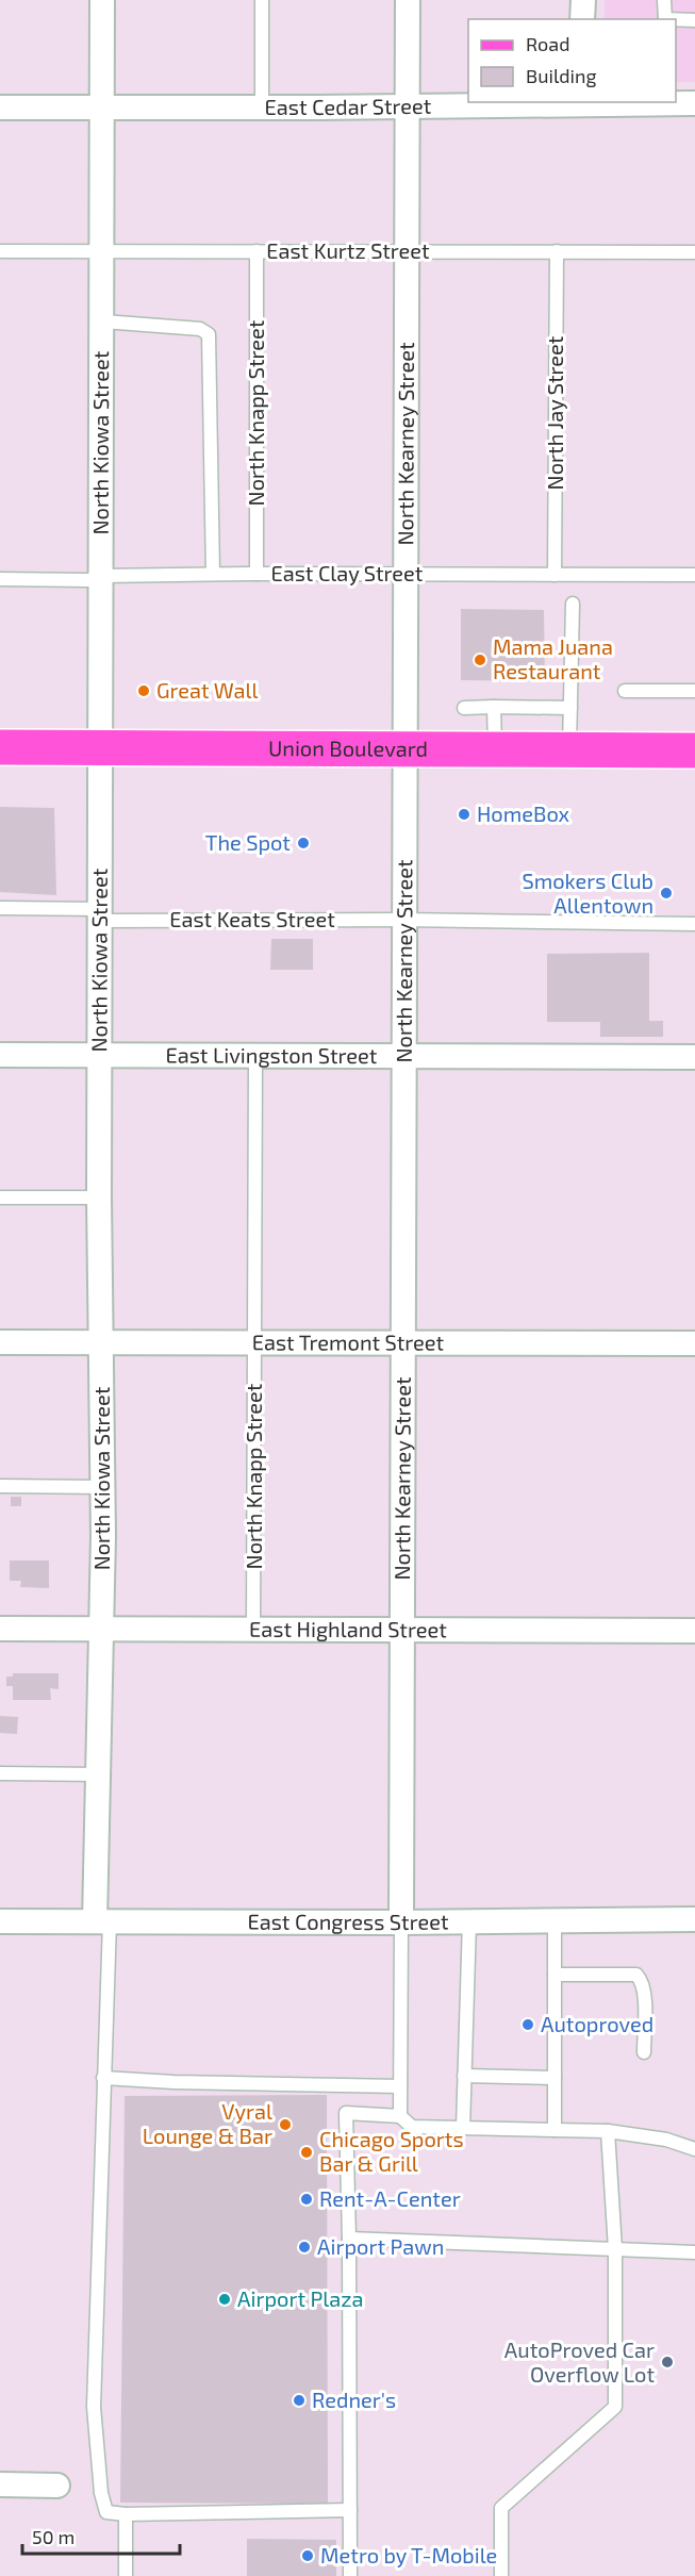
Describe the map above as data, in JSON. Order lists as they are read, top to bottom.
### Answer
{
  "streets": {
    "main road": ["Union Boulevard"],
    "street": [
      "East Cedar Street",
      "North Kiowa Street",
      "North Kearney Street",
      "East Livingston Street",
      "East Tremont Street",
      "East Highland Street",
      "East Congress Street"
    ],
    "lane": [
      "East Kurtz Street",
      "North Knapp Street",
      "North Jay Street",
      "East Clay Street",
      "East Keats Street"
    ]
  },
  "crossings": [
    ["East Cedar Street", "North Kiowa Street"],
    ["East Cedar Street", "North Kearney Street"],
    ["East Kurtz Street", "North Knapp Street"],
    ["East Kurtz Street", "North Jay Street"],
    ["East Kurtz Street", "North Kiowa Street"],
    ["East Kurtz Street", "North Kearney Street"],
    ["North Knapp Street", "East Clay Street"],
    ["North Knapp Street", "East Livingston Street"],
    ["North Knapp Street", "East Tremont Street"],
    ["North Knapp Street", "East Highland Street"],
    ["North Jay Street", "East Clay Street"],
    ["North Kiowa Street", "East Clay Street"],
    ["North Kiowa Street", "Union Boulevard"],
    ["North Kiowa Street", "East Keats Street"],
    ["North Kiowa Street", "East Livingston Street"],
    ["North Kiowa Street", "East Tremont Street"],
    ["North Kiowa Street", "East Highland Street"],
    ["North Kiowa Street", "East Congress Street"],
    ["North Kearney Street", "East Clay Street"],
    ["North Kearney Street", "Union Boulevard"],
    ["North Kearney Street", "East Keats Street"],
    ["North Kearney Street", "East Livingston Street"],
    ["North Kearney Street", "East Tremont Street"],
    ["North Kearney Street", "East Highland Street"],
    ["North Kearney Street", "East Congress Street"]
  ],
  "places": [
    "Mama Juana Restaurant",
    "Great Wall",
    "HomeBox",
    "The Spot",
    "Smokers Club Allentown",
    "Autoproved",
    "Vyral Lounge & Bar",
    "Chicago Sports Bar & Grill",
    "Rent-A-Center",
    "Airport Pawn",
    "Airport Plaza",
    "AutoProved Car Overflow Lot",
    "Redner's",
    "Metro by T-Mobile"
  ],
  "legend": ["Road", "Building"],
  "scale_bar": "50 m"
}
